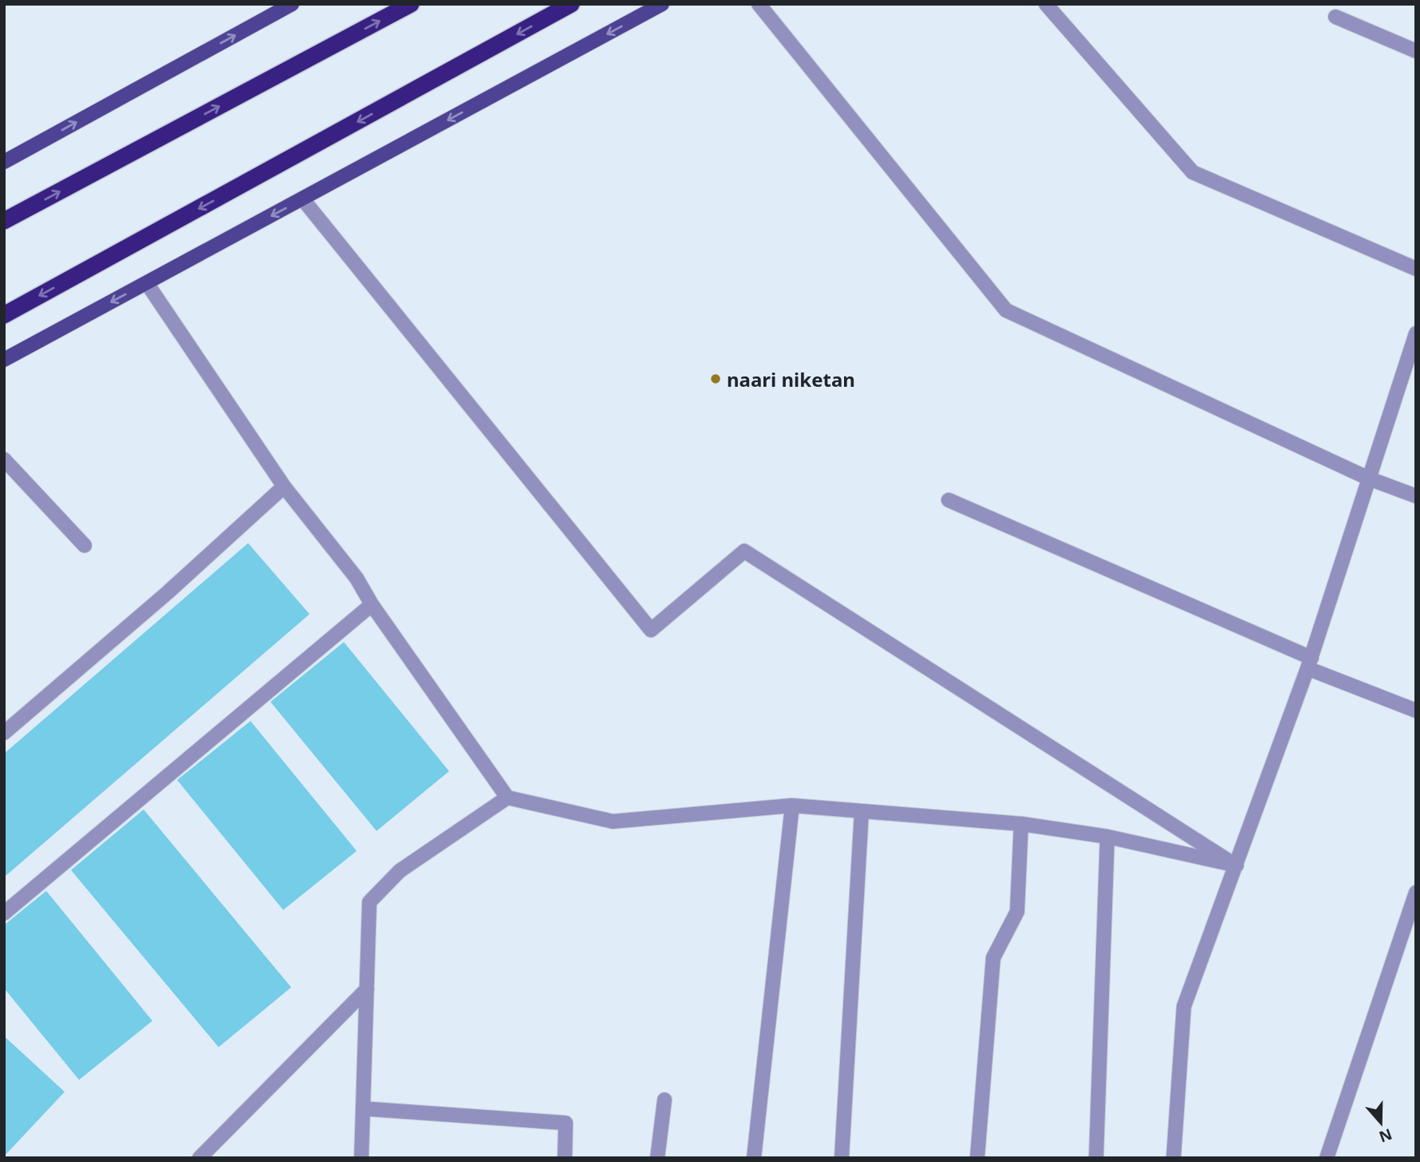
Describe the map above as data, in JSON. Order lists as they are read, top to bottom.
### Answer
{
  "places": ["naari niketan"],
  "north": "bottom"
}
